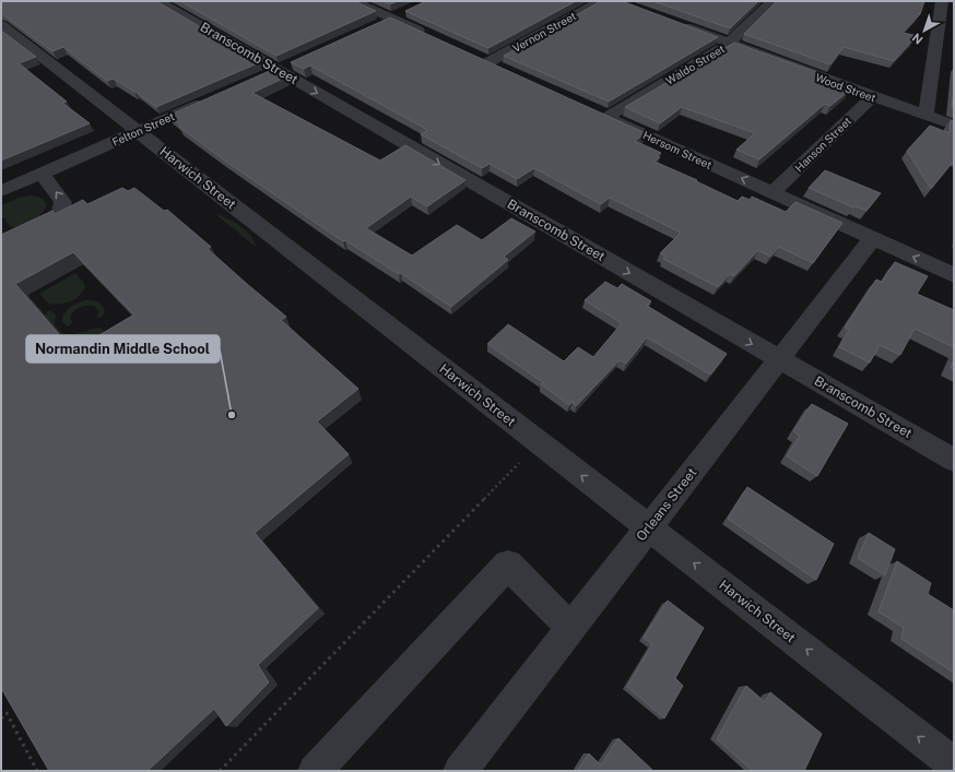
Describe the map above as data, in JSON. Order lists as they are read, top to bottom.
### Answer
{
  "streets": {
    "street": [
      "Vernon Street",
      "Branscomb Street",
      "Waldo Street",
      "Wood Street",
      "Felton Street",
      "Hanson Street",
      "Hersom Street",
      "Harwich Street",
      "Orleans Street"
    ]
  },
  "crossings": [
    ["Branscomb Street", "Orleans Street"],
    ["Waldo Street", "Wood Street"],
    ["Waldo Street", "Hersom Street"],
    ["Wood Street", "Hanson Street"],
    ["Felton Street", "Harwich Street"],
    ["Hanson Street", "Hersom Street"],
    ["Hersom Street", "Orleans Street"],
    ["Harwich Street", "Orleans Street"]
  ],
  "one_way": ["Branscomb Street", "Hersom Street", "Harwich Street"],
  "places": ["Normandin Middle School"],
  "north": "bottom left"
}
